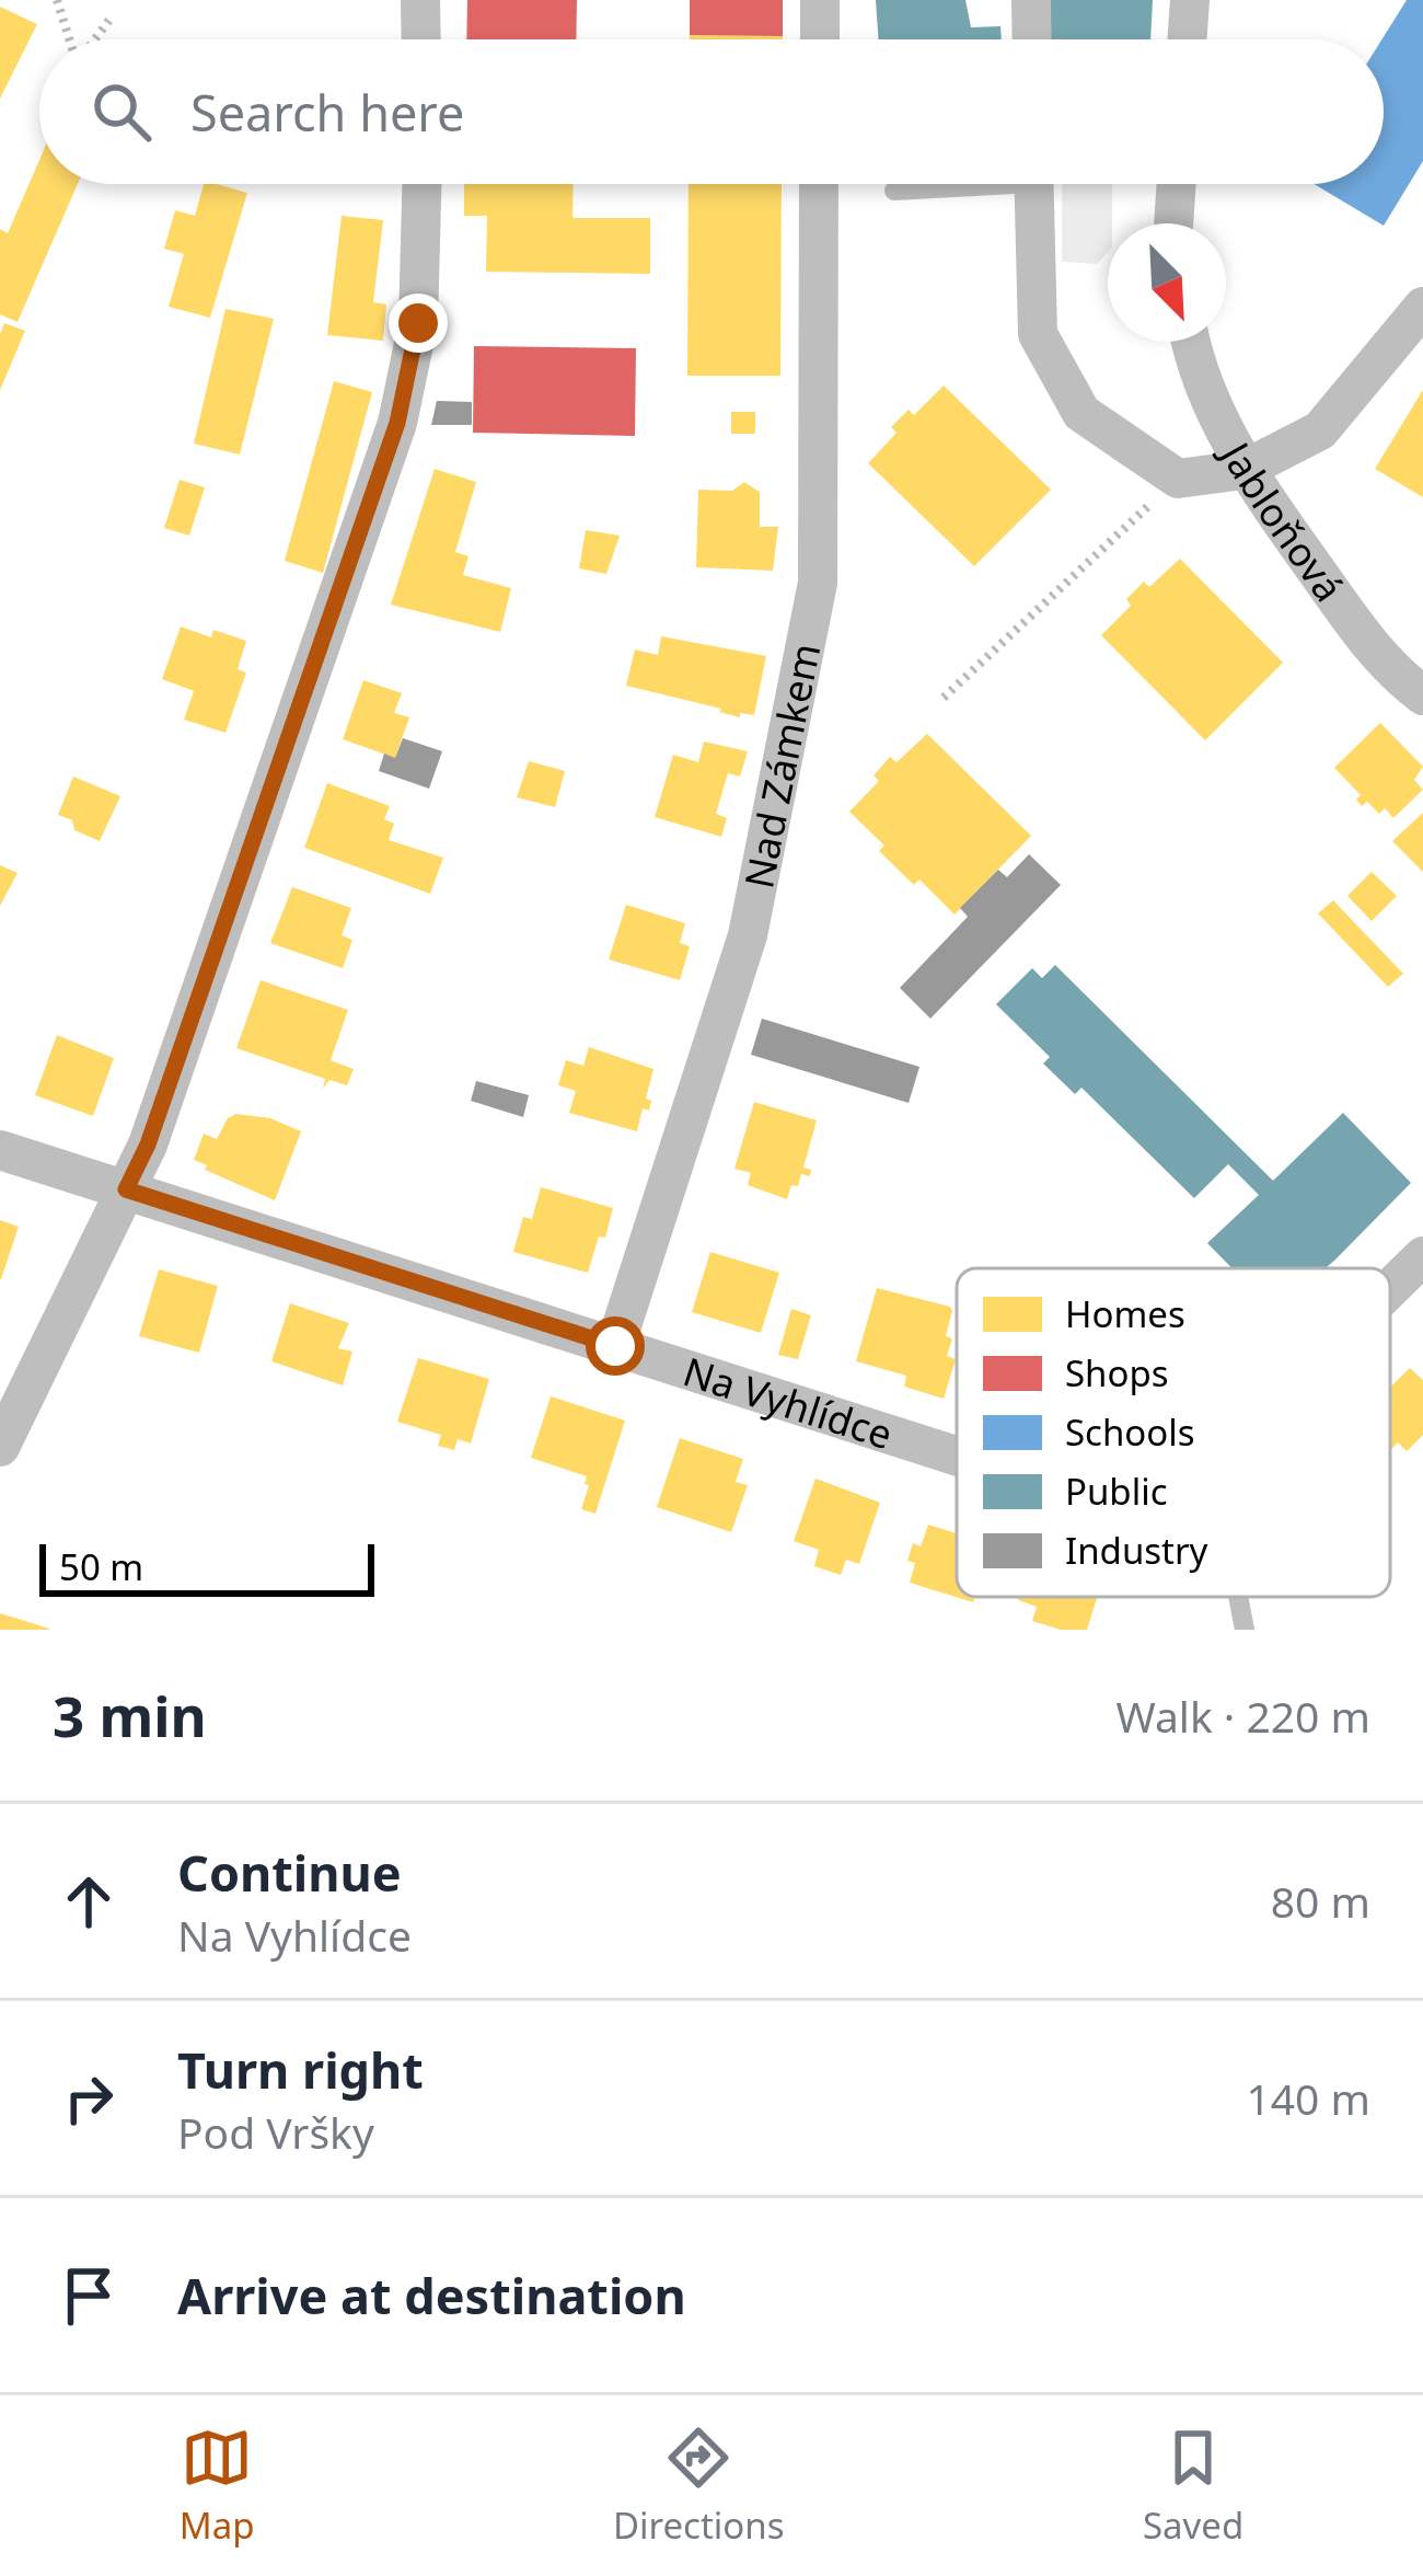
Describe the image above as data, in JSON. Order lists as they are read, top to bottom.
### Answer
{
  "streets": {
    "street": ["Jabloňová", "Nad Zámkem", "Na Vyhlídce"]
  },
  "crossings": [
    ["Nad Zámkem", "Na Vyhlídce"]
  ],
  "legend": [
    "Homes",
    "Shops",
    "Schools",
    "Public",
    "Industry"
  ],
  "scale_bar": "50 m",
  "north": "bottom right",
  "page": {
    "search": "Search here",
    "scale": "50 m",
    "heading": ["3 min", "Walk · 220 m"],
    "list": [
      ["Continue", "Na Vyhlídce", "80 m"],
      ["Turn right", "Pod Vršky", "140 m"],
      "Arrive at destination"
    ],
    "nav": ["Map", "Directions", "Saved"]
  }
}
